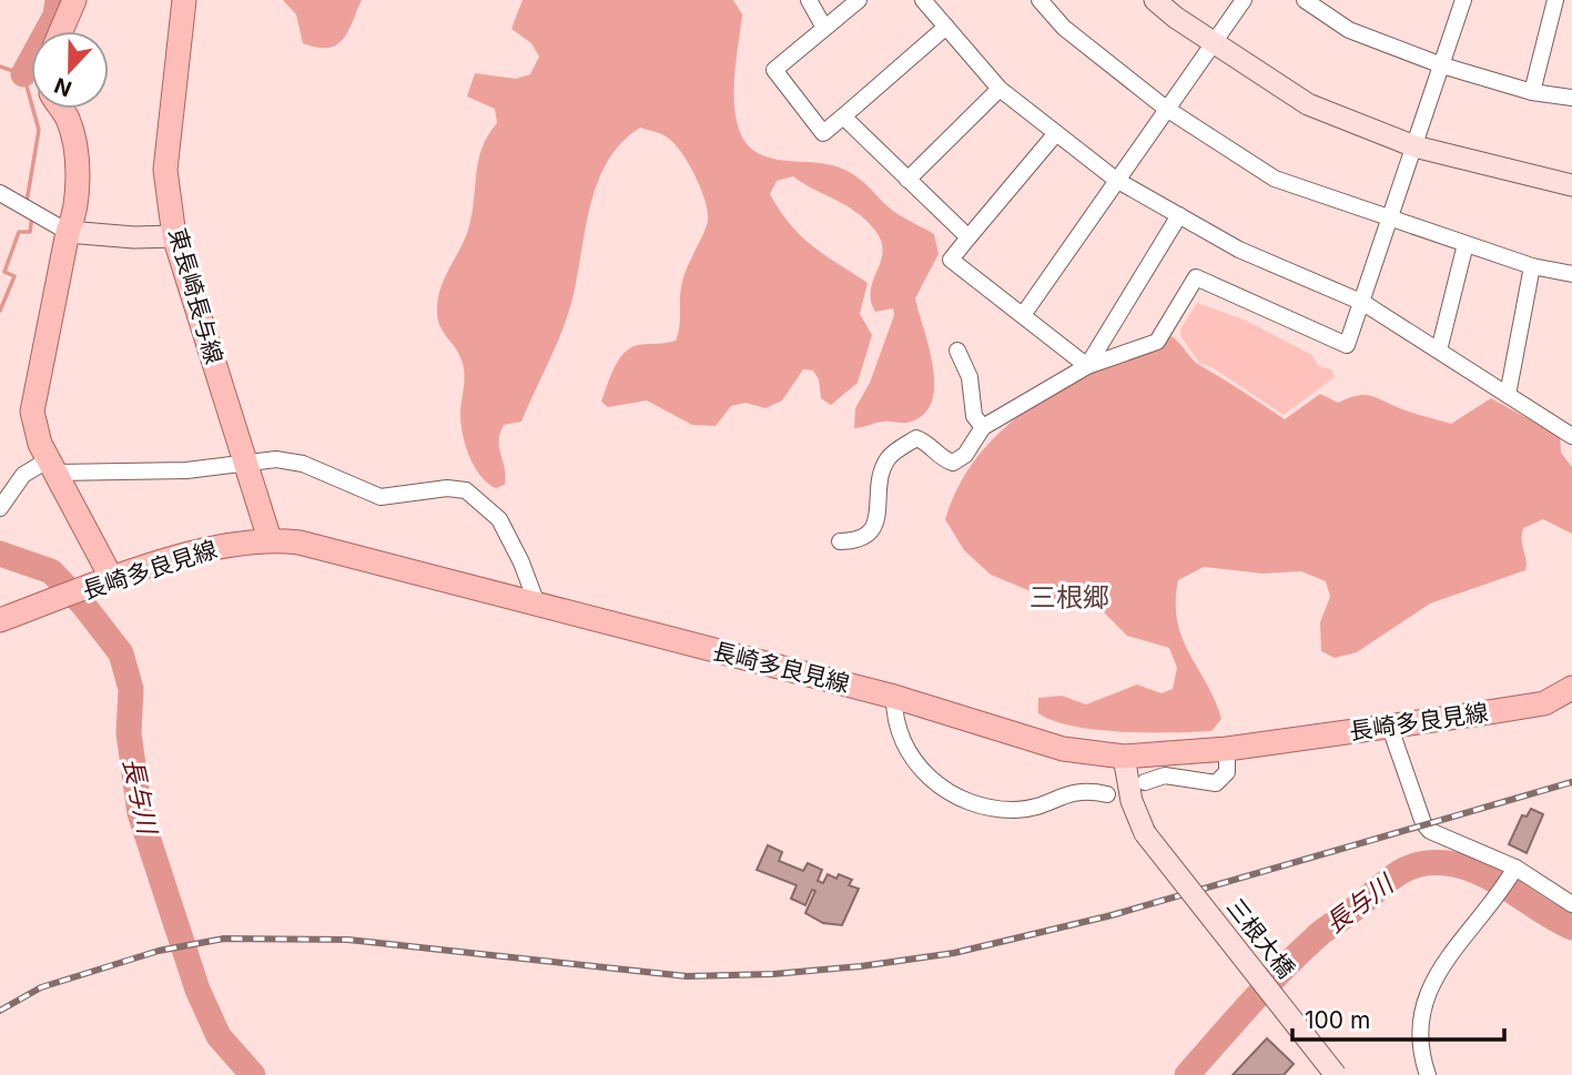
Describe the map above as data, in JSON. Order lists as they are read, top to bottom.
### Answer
{
  "streets": {
    "main road": ["東長崎長与線", "長崎多良見線"],
    "street": ["三根大橋"]
  },
  "crossings": [
    ["東長崎長与線", "長崎多良見線"],
    ["長崎多良見線", "三根大橋"]
  ],
  "districts": ["三根郷"],
  "water": ["長与川"],
  "scale_bar": "100 m",
  "north": "bottom"
}
